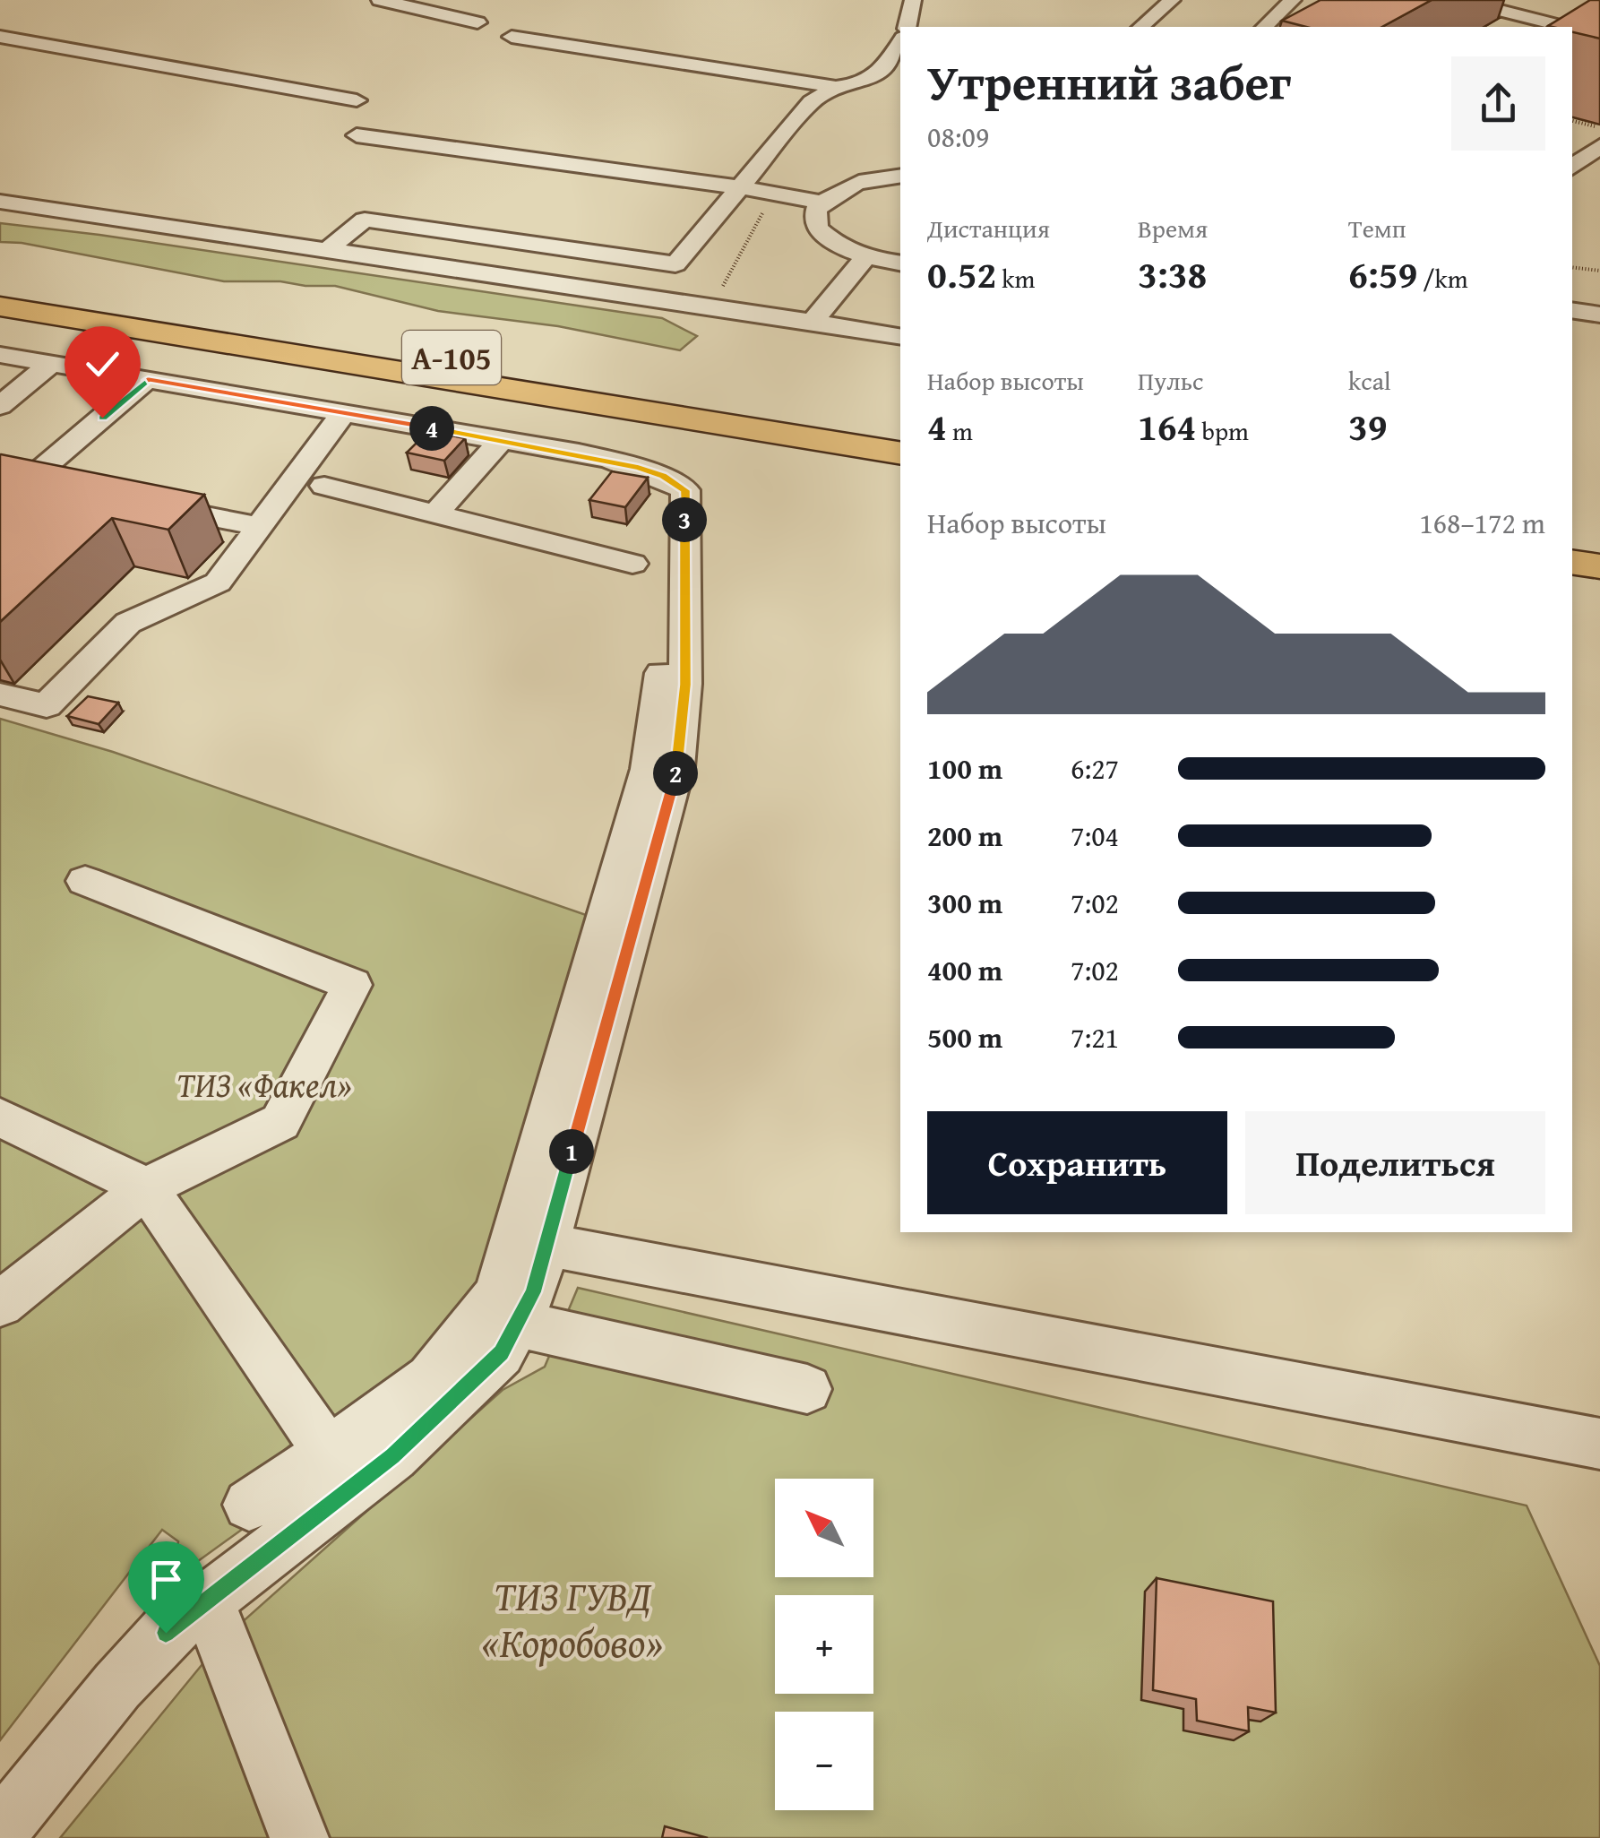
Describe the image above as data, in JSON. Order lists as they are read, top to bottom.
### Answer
{
  "streets": {
    "highway": ["А-105"]
  },
  "parks": ["ТИЗ «Факел»", "ТИЗ ГУВД «Коробово»"],
  "north": "top left",
  "page": {
    "heading": ["Утренний забег", "08:09"],
    "stats": [
      ["Дистанция", "0.52 km"],
      ["Время", "3:38"],
      ["Темп", "6:59 /km"],
      ["Набор высоты", "4 m"],
      ["Пульс", "164 bpm"],
      ["kcal", "39"]
    ],
    "pins": [
      "4",
      "3",
      "2",
      "1"
    ],
    "chart": ["Набор высоты", "168–172 m"],
    "list": [
      {
        "name": "100 m",
        "note": "6:27"
      },
      {
        "name": "200 m",
        "note": "7:04"
      },
      {
        "name": "300 m",
        "note": "7:02"
      },
      {
        "name": "400 m",
        "note": "7:02"
      },
      {
        "name": "500 m",
        "note": "7:21"
      }
    ],
    "buttons": ["Сохранить", "Поделиться"],
    "map_buttons": ["+", "−"]
  }
}
